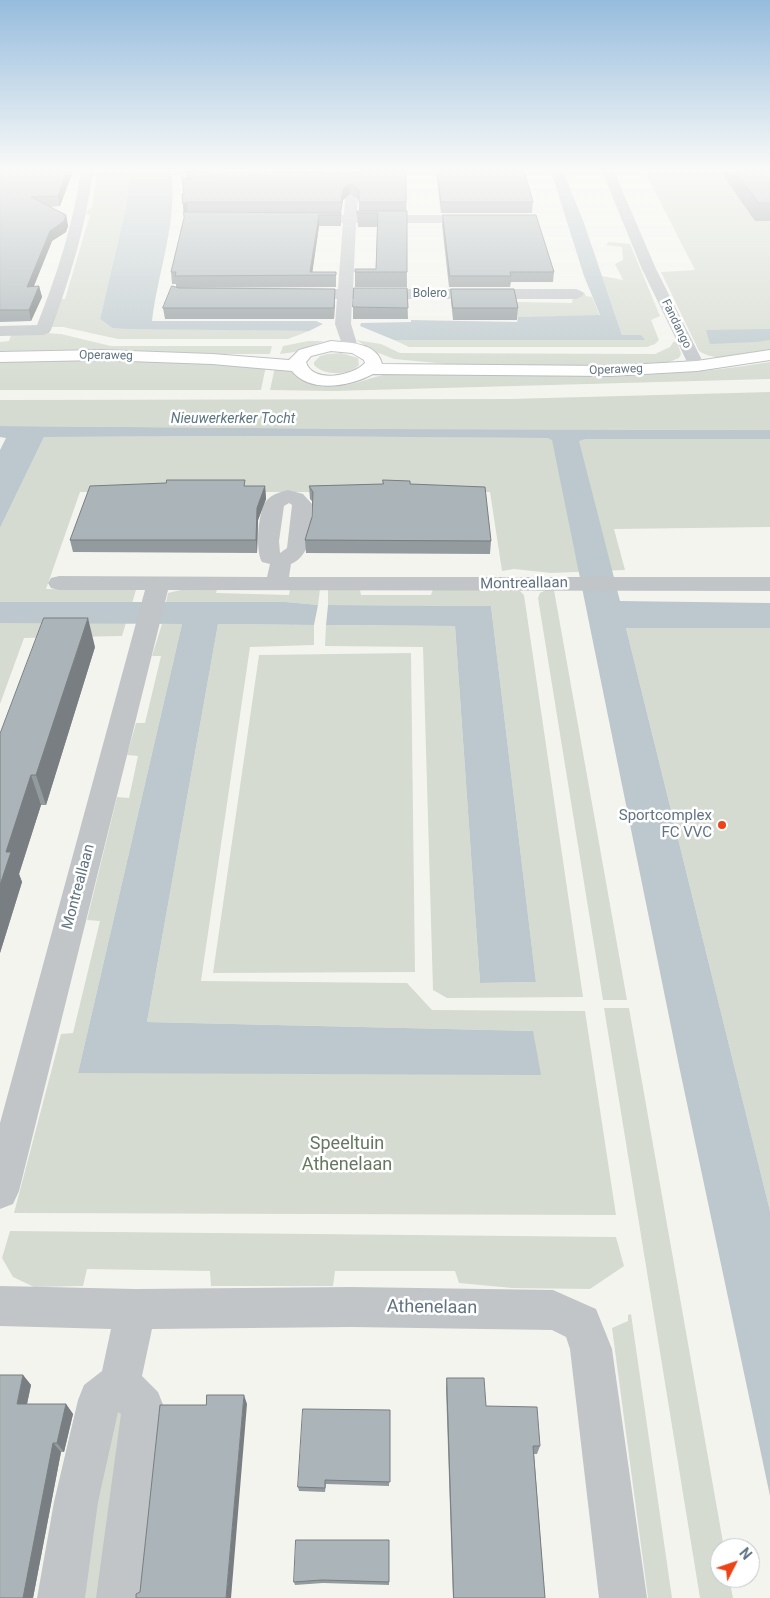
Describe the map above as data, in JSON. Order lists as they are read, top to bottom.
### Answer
{
  "streets": {
    "main road": ["Operaweg"],
    "street": [
      "Bolero",
      "Fandango",
      "Montreallaan",
      "Athenelaan"
    ]
  },
  "crossings": [
    ["Fandango", "Operaweg"]
  ],
  "water": ["Nieuwerkerker Tocht"],
  "parks": ["Speeltuin Athenelaan"],
  "places": ["Sportcomplex FC VVC"],
  "north": "top right"
}
